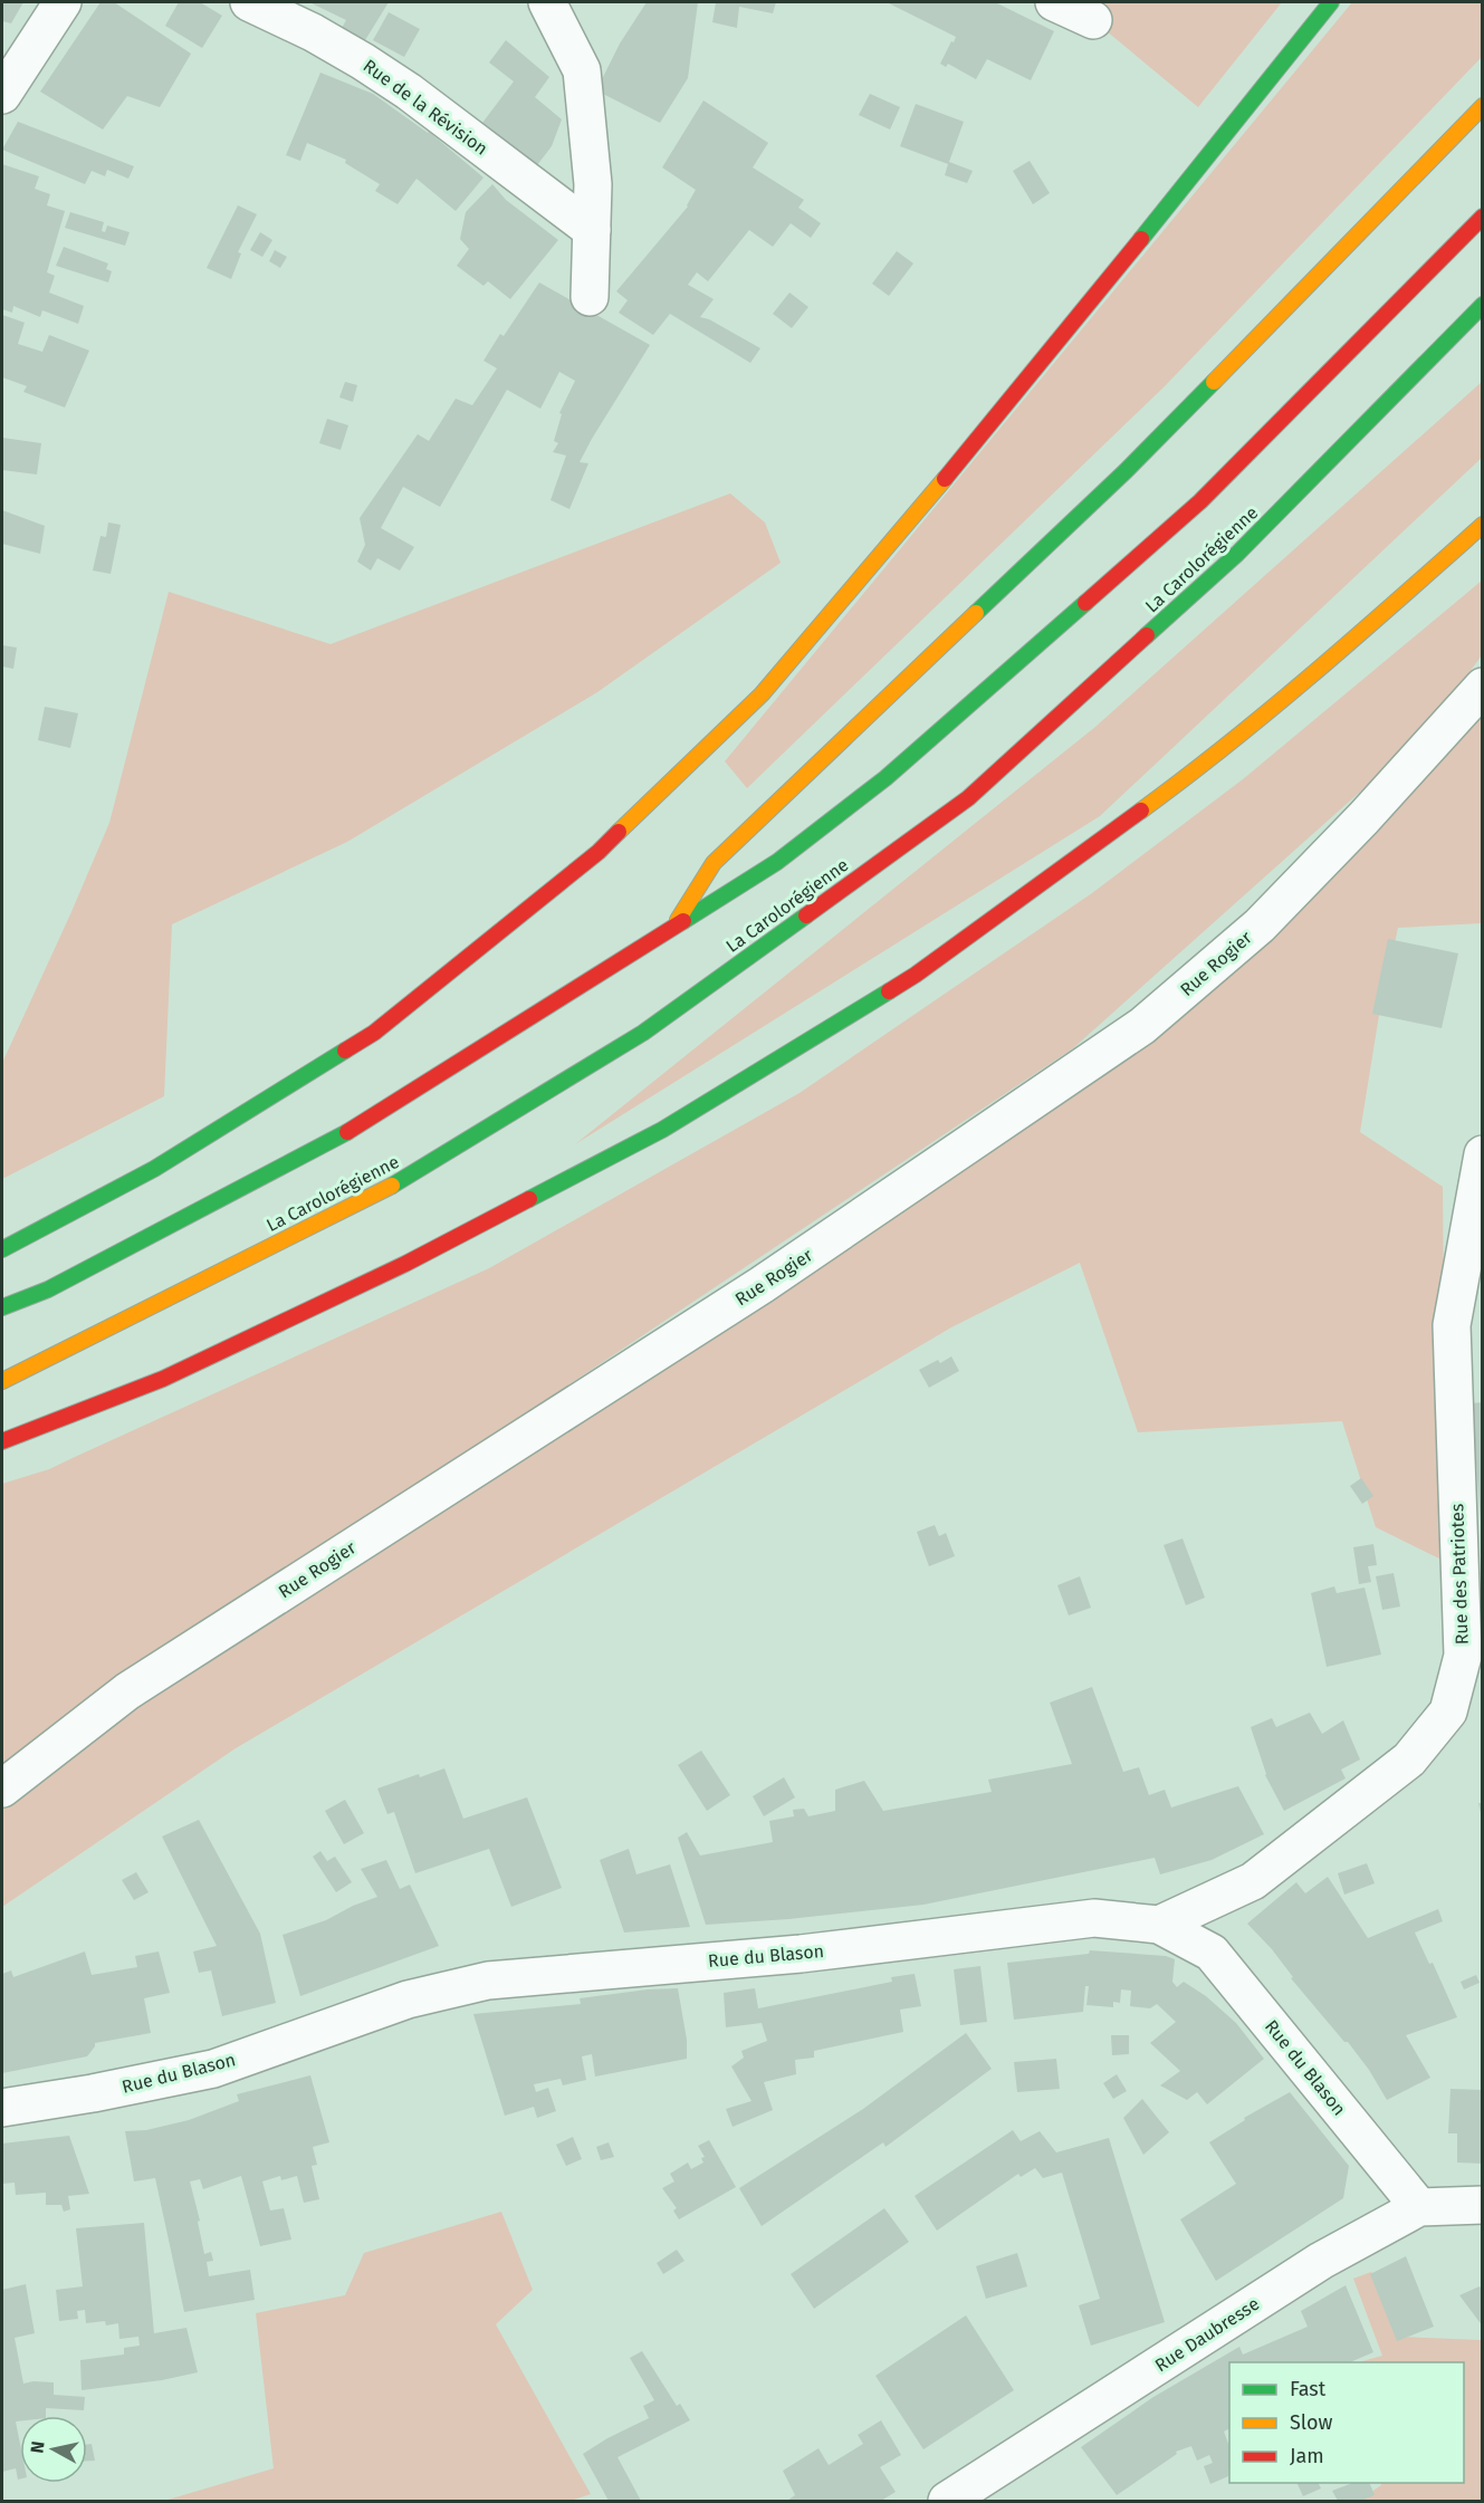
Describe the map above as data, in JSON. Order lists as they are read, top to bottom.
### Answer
{
  "streets": {
    "highway": ["La Carolorégienne"],
    "street": [
      "Rue de la Révision",
      "Rue Rogier",
      "Rue des Patriotes",
      "Rue du Blason",
      "Rue Daubresse"
    ]
  },
  "crossings": [
    ["Rue des Patriotes", "Rue du Blason"],
    ["Rue du Blason", "Rue Daubresse"]
  ],
  "legend": ["Fast", "Slow", "Jam"],
  "north": "left"
}
